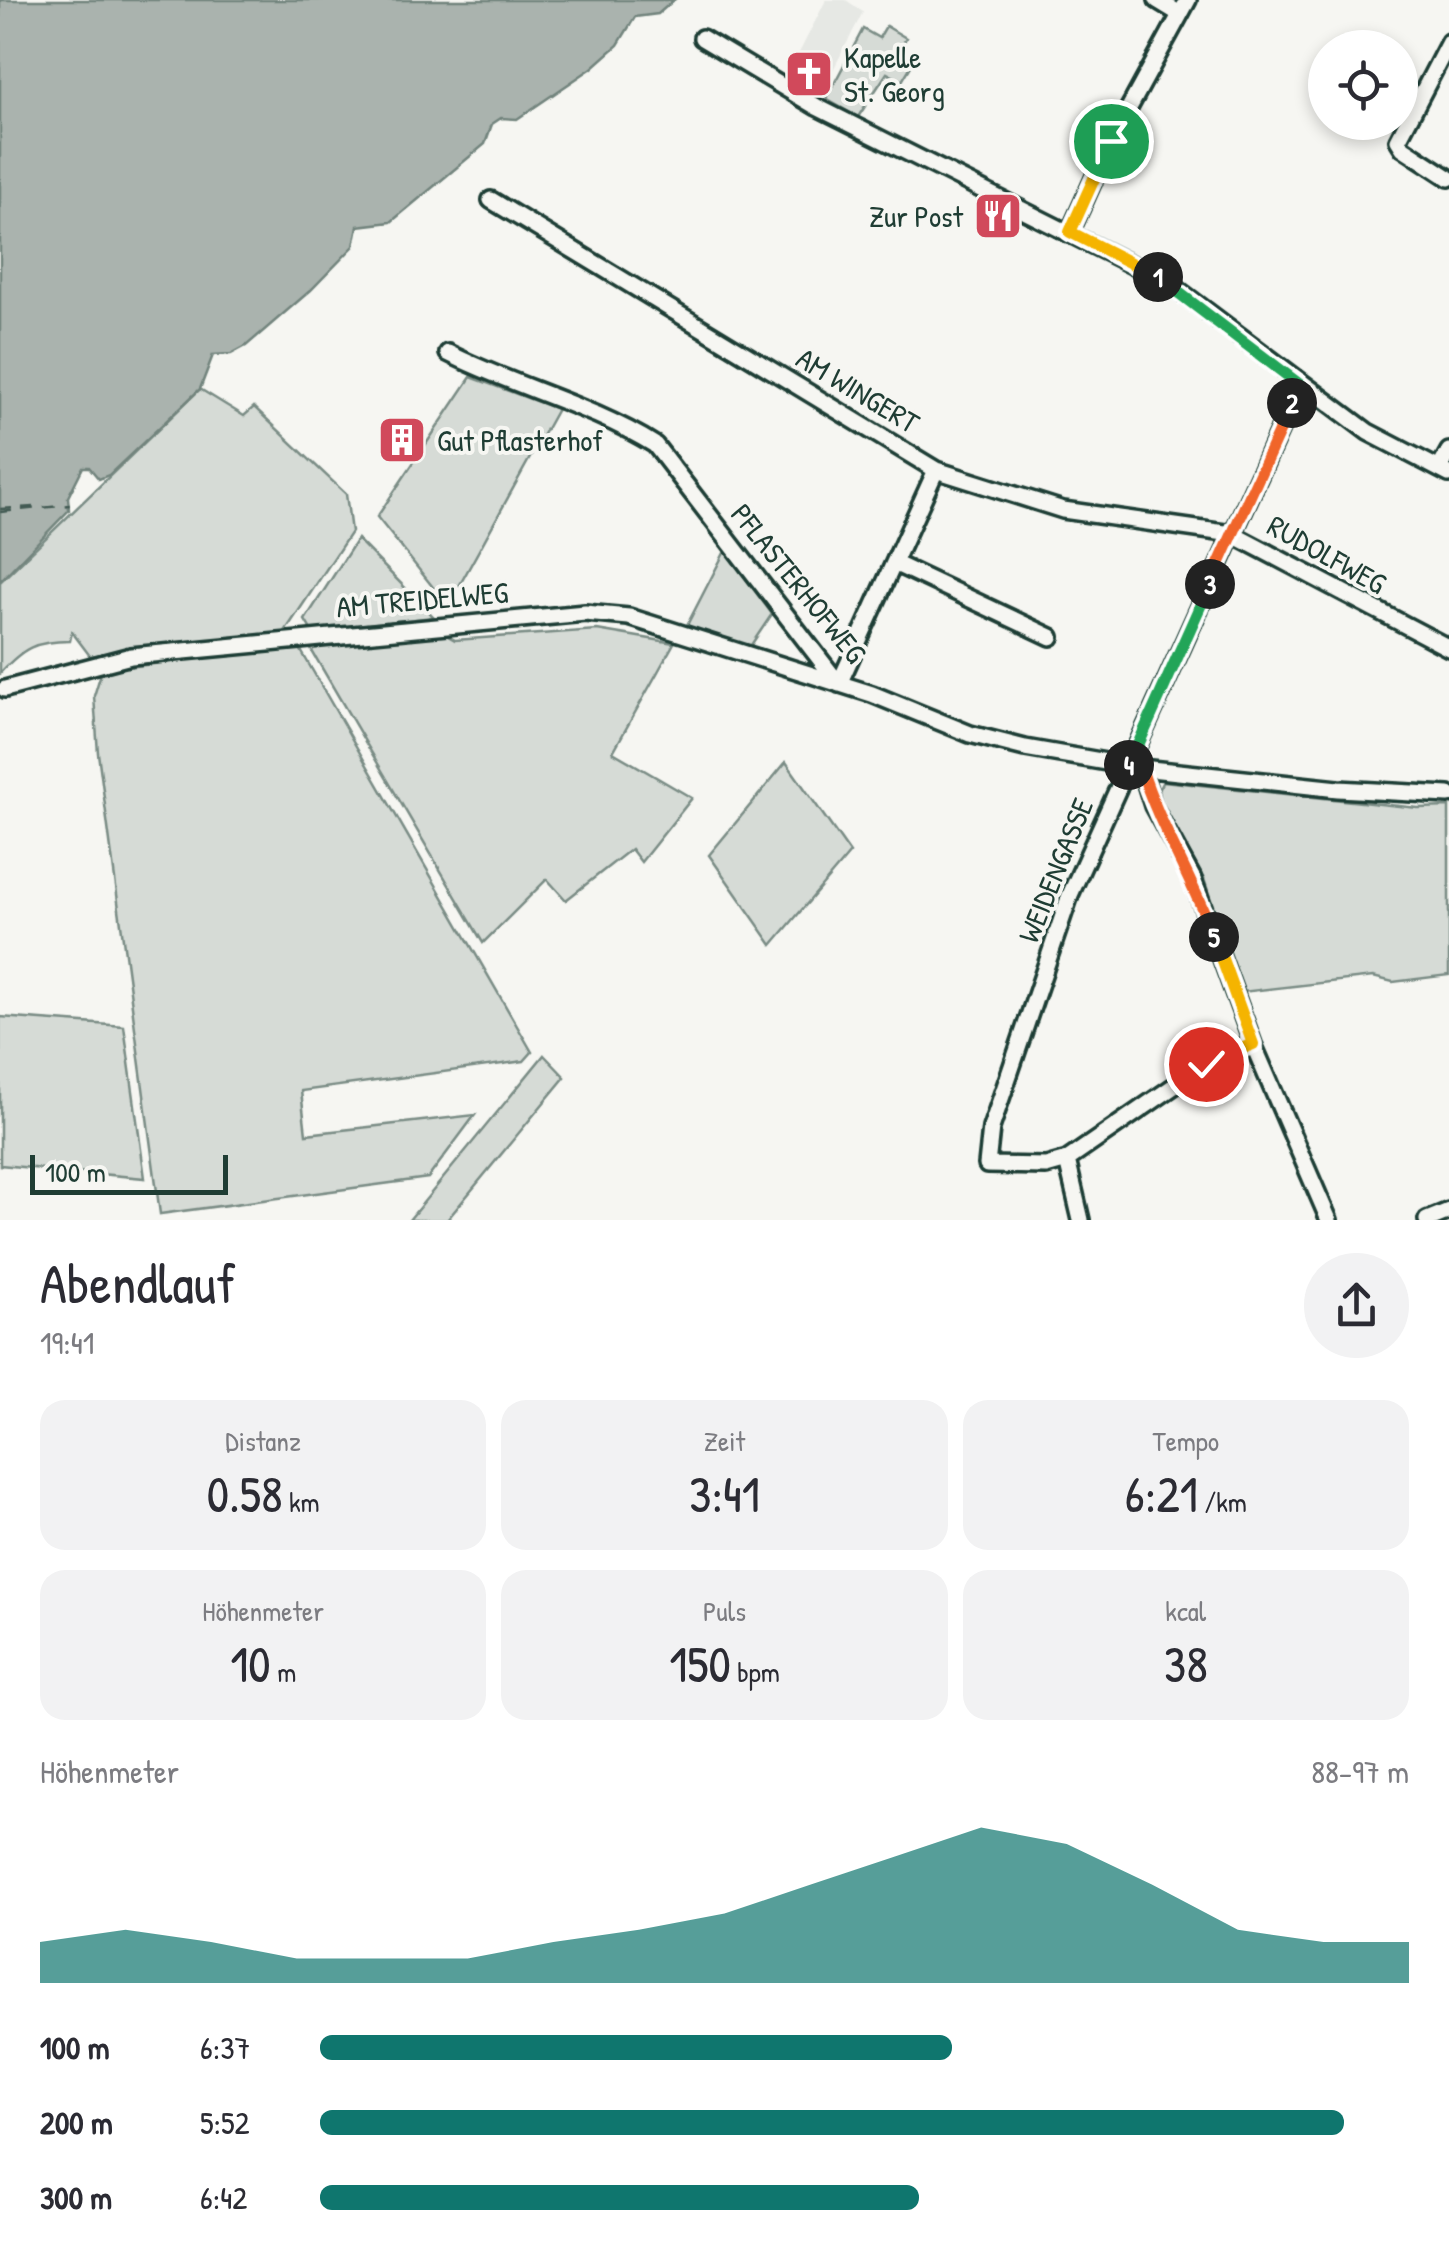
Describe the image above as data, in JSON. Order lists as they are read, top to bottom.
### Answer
{
  "streets": {
    "street": [
      "AM WINGERT",
      "RUDOLFWEG",
      "PFLASTERHOFWEG",
      "AM TREIDELWEG",
      "WEIDENGASSE"
    ]
  },
  "crossings": [
    ["AM WINGERT", "RUDOLFWEG"],
    ["AM WINGERT", "WEIDENGASSE"],
    ["RUDOLFWEG", "WEIDENGASSE"],
    ["PFLASTERHOFWEG", "AM TREIDELWEG"],
    ["PFLASTERHOFWEG", "WEIDENGASSE"]
  ],
  "places": {
    "church": ["Kapelle St. Georg"],
    "restaurant": ["Zur Post"],
    "building": ["Gut Pflasterhof"]
  },
  "scale_bar": "100 m",
  "page": {
    "pins": [
      "1",
      "2",
      "3",
      "4",
      "5"
    ],
    "scale": "100 m",
    "heading": ["Abendlauf", "19:41"],
    "stats": [
      ["Distanz", "0.58 km"],
      ["Zeit", "3:41"],
      ["Tempo", "6:21 /km"],
      ["Höhenmeter", "10 m"],
      ["Puls", "150 bpm"],
      ["kcal", "38"]
    ],
    "chart": ["Höhenmeter", "88–97 m"],
    "list": [
      {
        "name": "100 m",
        "note": "6:37"
      },
      {
        "name": "200 m",
        "note": "5:52"
      },
      {
        "name": "300 m",
        "note": "6:42"
      }
    ]
  }
}
